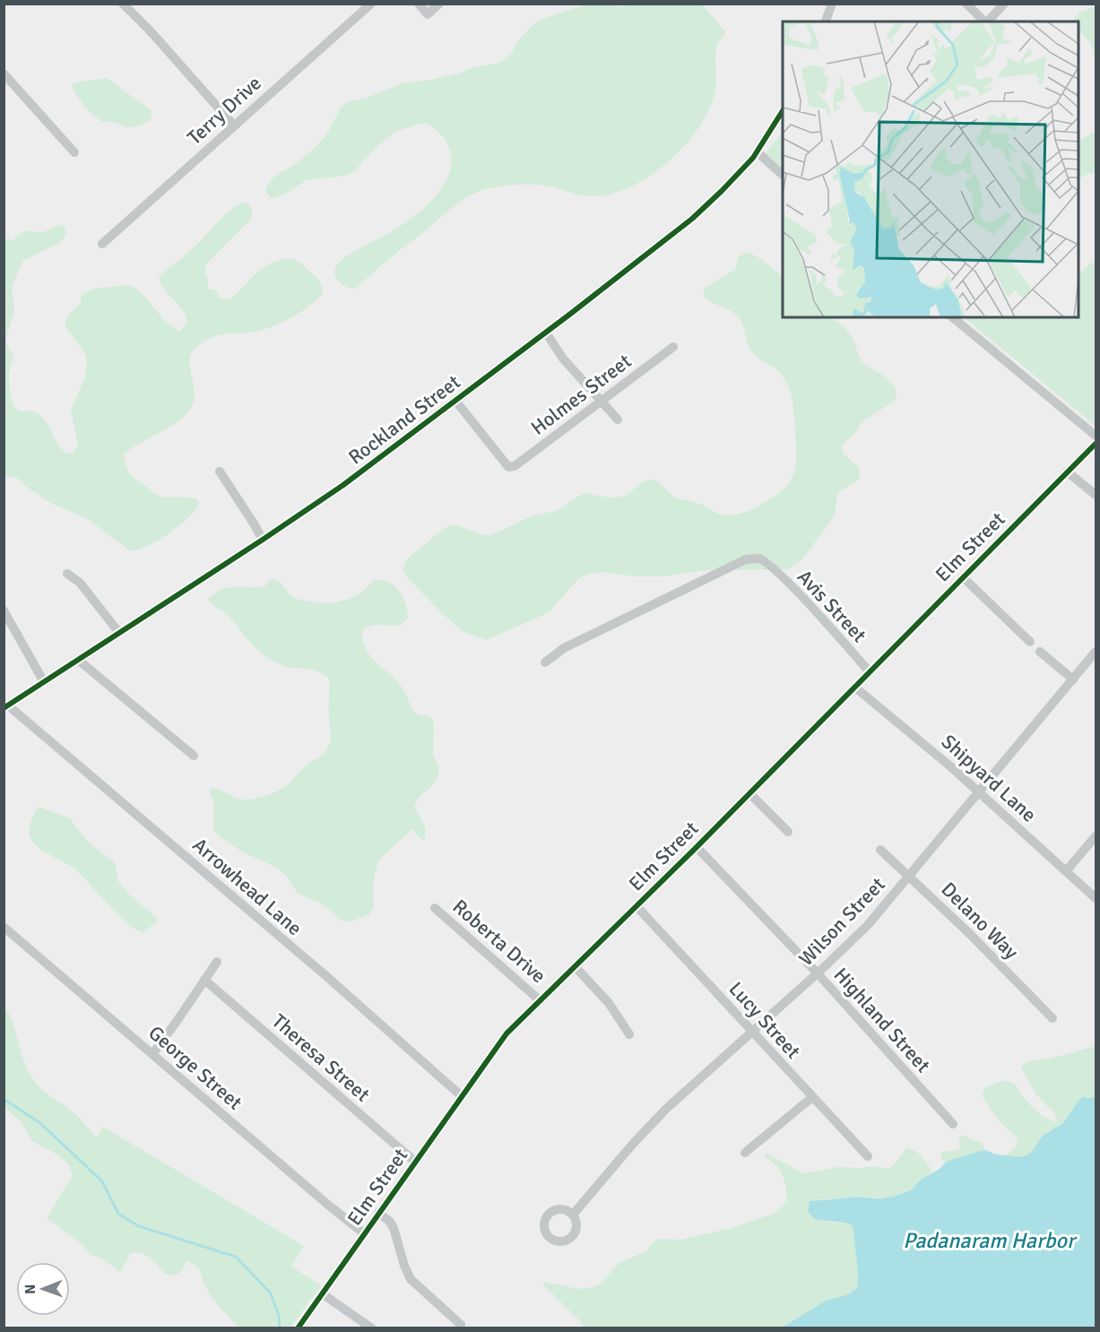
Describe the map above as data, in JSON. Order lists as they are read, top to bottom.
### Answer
{
  "streets": {
    "street": [
      "Terry Drive",
      "Holmes Street",
      "Rockland Street",
      "Elm Street",
      "Avis Street",
      "Shipyard Lane",
      "Arrowhead Lane",
      "Delano Way",
      "Wilson Street",
      "Roberta Drive",
      "Lucy Street",
      "Highland Street",
      "Theresa Street",
      "George Street"
    ]
  },
  "crossings": [
    ["Holmes Street", "Rockland Street"],
    ["Rockland Street", "Arrowhead Lane"],
    ["Elm Street", "Avis Street"],
    ["Elm Street", "Shipyard Lane"],
    ["Elm Street", "Arrowhead Lane"],
    ["Elm Street", "Roberta Drive"],
    ["Elm Street", "Lucy Street"],
    ["Elm Street", "Highland Street"],
    ["Elm Street", "Theresa Street"],
    ["Elm Street", "George Street"],
    ["Shipyard Lane", "Wilson Street"],
    ["Delano Way", "Wilson Street"],
    ["Wilson Street", "Lucy Street"],
    ["Wilson Street", "Highland Street"]
  ],
  "water": ["Padanaram Harbor"],
  "north": "left"
}
